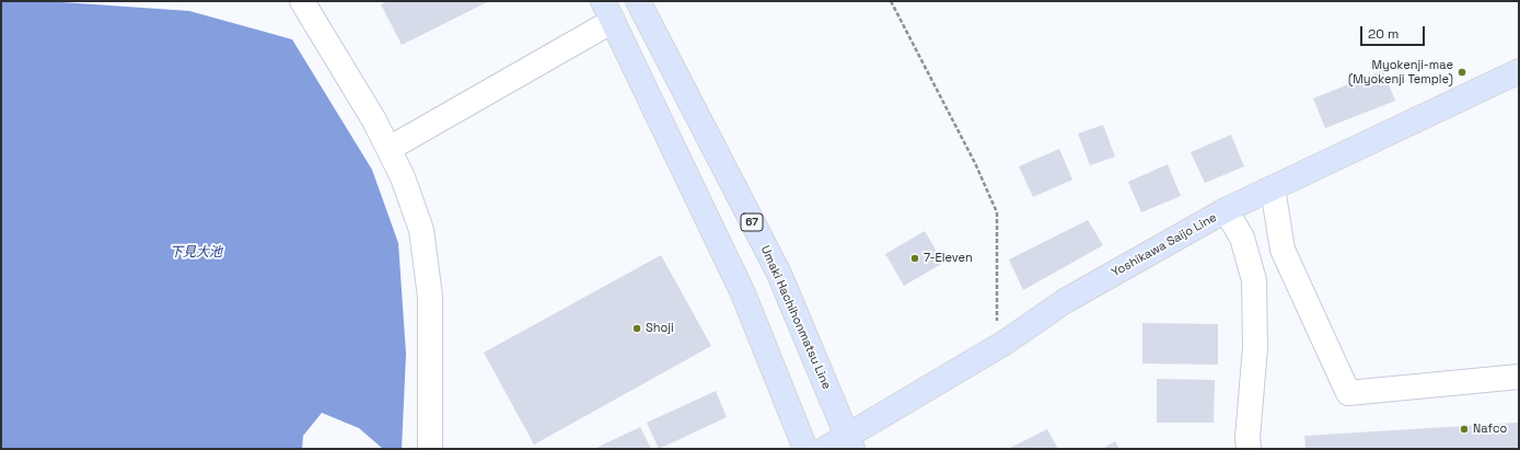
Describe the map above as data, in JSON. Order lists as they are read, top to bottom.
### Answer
{
  "streets": {
    "main road": ["67", "Yoshikawa Saijo Line", "Umaki Hachihonmatsu Line"]
  },
  "crossings": [
    ["Yoshikawa Saijo Line", "Umaki Hachihonmatsu Line"]
  ],
  "water": ["下見大池"],
  "places": [
    "Myokenji-mae (Myokenji Temple)",
    "7-Eleven",
    "Shoji",
    "Nafco"
  ],
  "scale_bar": "20 m"
}
